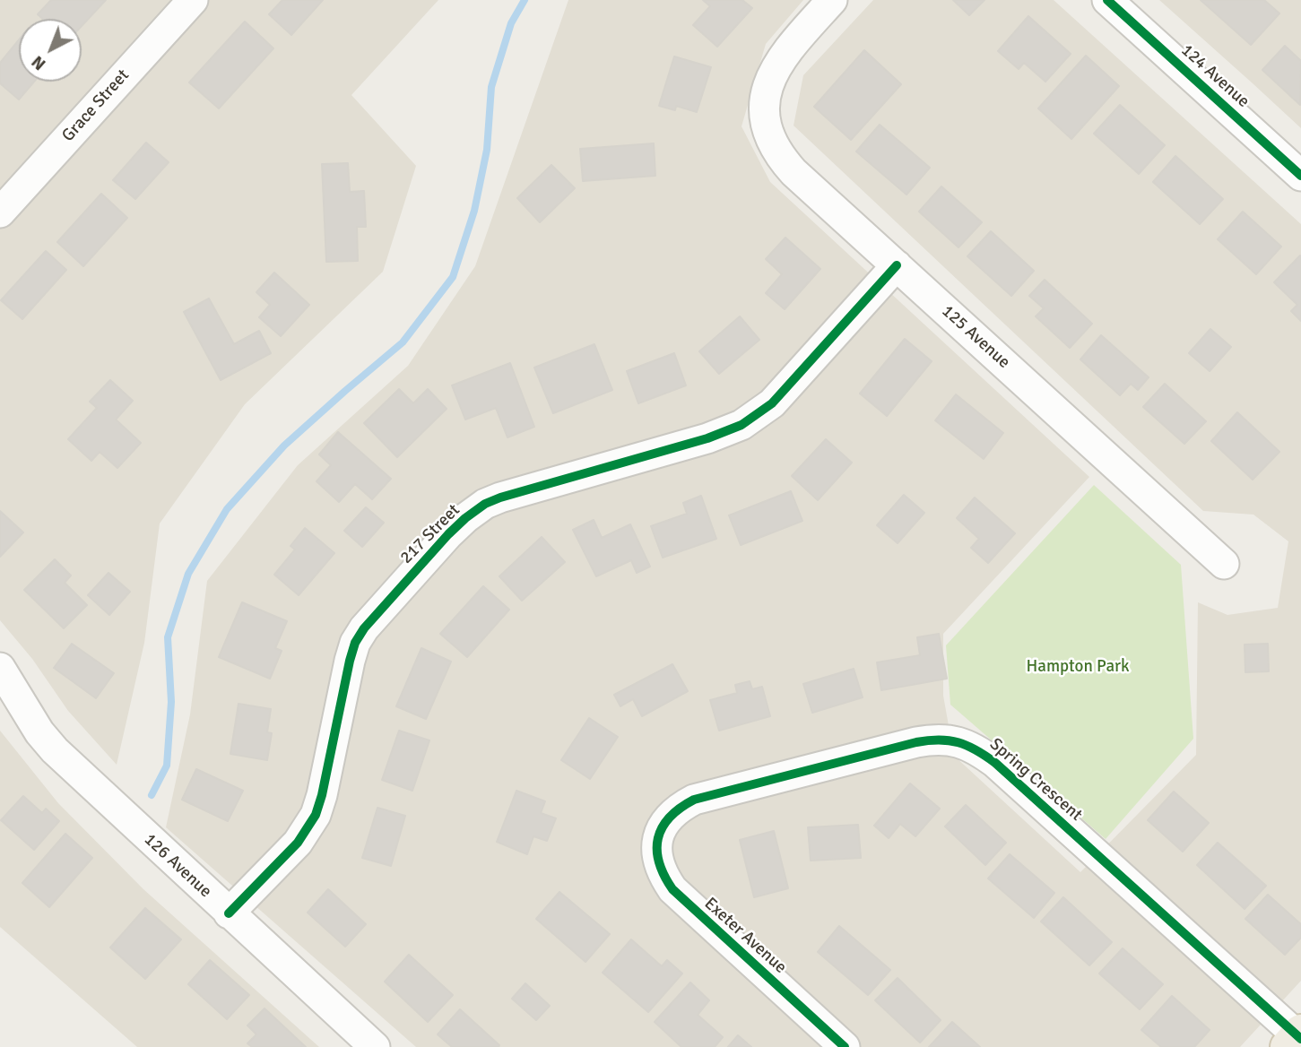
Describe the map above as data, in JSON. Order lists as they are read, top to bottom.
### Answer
{
  "streets": {
    "street": [
      "124 Avenue",
      "Grace Street",
      "125 Avenue",
      "217 Street",
      "Spring Crescent",
      "126 Avenue",
      "Exeter Avenue"
    ]
  },
  "crossings": [
    ["125 Avenue", "217 Street"],
    ["217 Street", "126 Avenue"],
    ["Spring Crescent", "Exeter Avenue"]
  ],
  "parks": ["Hampton Park"],
  "north": "bottom left"
}
